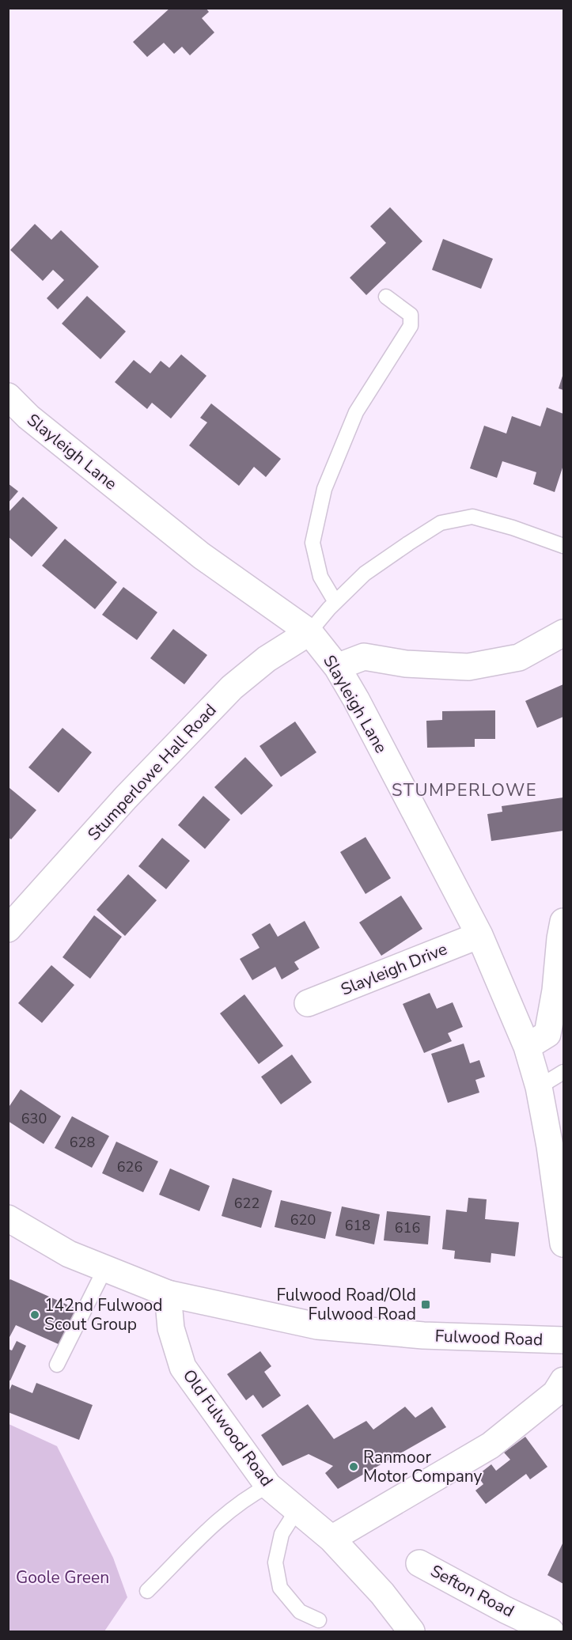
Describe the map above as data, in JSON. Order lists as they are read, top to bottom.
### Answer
{
  "streets": {
    "street": [
      "Slayleigh Lane",
      "Stumperlowe Hall Road",
      "Slayleigh Drive",
      "Fulwood Road",
      "Old Fulwood Road",
      "Sefton Road"
    ]
  },
  "crossings": [
    ["Slayleigh Lane", "Stumperlowe Hall Road"],
    ["Slayleigh Lane", "Slayleigh Drive"],
    ["Fulwood Road", "Old Fulwood Road"]
  ],
  "districts": ["STUMPERLOWE"],
  "parks": ["Goole Green"],
  "places": {
    "transit": ["Fulwood Road/Old Fulwood Road"],
    "other": ["142nd Fulwood Scout Group", "Ranmoor Motor Company"]
  },
  "house_numbers": [
    "630",
    "628",
    "626",
    "622",
    "620",
    "618",
    "616"
  ]
}
